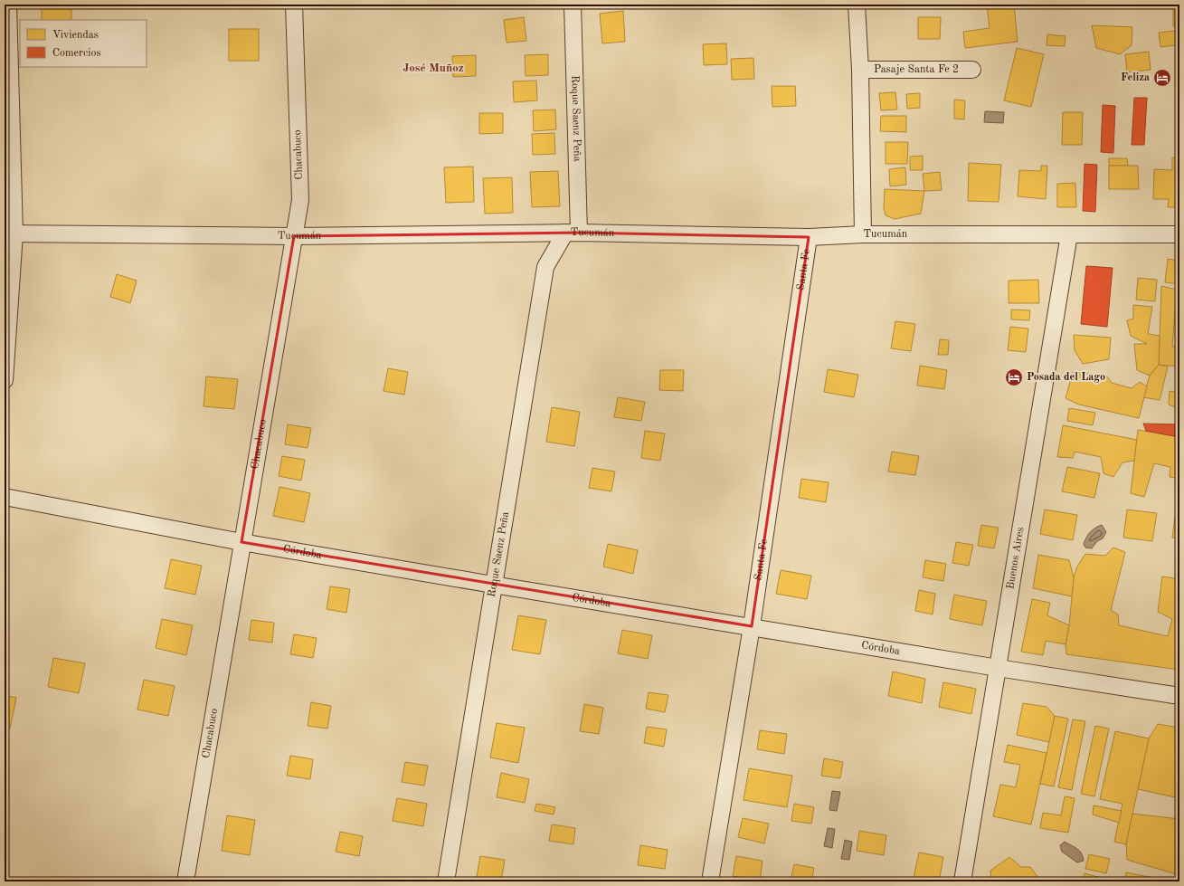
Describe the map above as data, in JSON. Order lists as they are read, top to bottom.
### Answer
{
  "streets": {
    "street": [
      "Pasaje Santa Fe 2",
      "Roque Saenz Peña",
      "Chacabuco",
      "Tucumán",
      "Santa Fe",
      "Córdoba",
      "Buenos Aires"
    ]
  },
  "crossings": [
    ["Roque Saenz Peña", "Tucumán"],
    ["Roque Saenz Peña", "Córdoba"],
    ["Chacabuco", "Tucumán"],
    ["Chacabuco", "Córdoba"],
    ["Tucumán", "Santa Fe"],
    ["Tucumán", "Buenos Aires"],
    ["Santa Fe", "Córdoba"],
    ["Córdoba", "Buenos Aires"]
  ],
  "districts": ["José Muñoz"],
  "places": {
    "hotel": ["Feliza", "Posada del Lago"]
  },
  "legend": ["Viviendas", "Comercios"]
}
